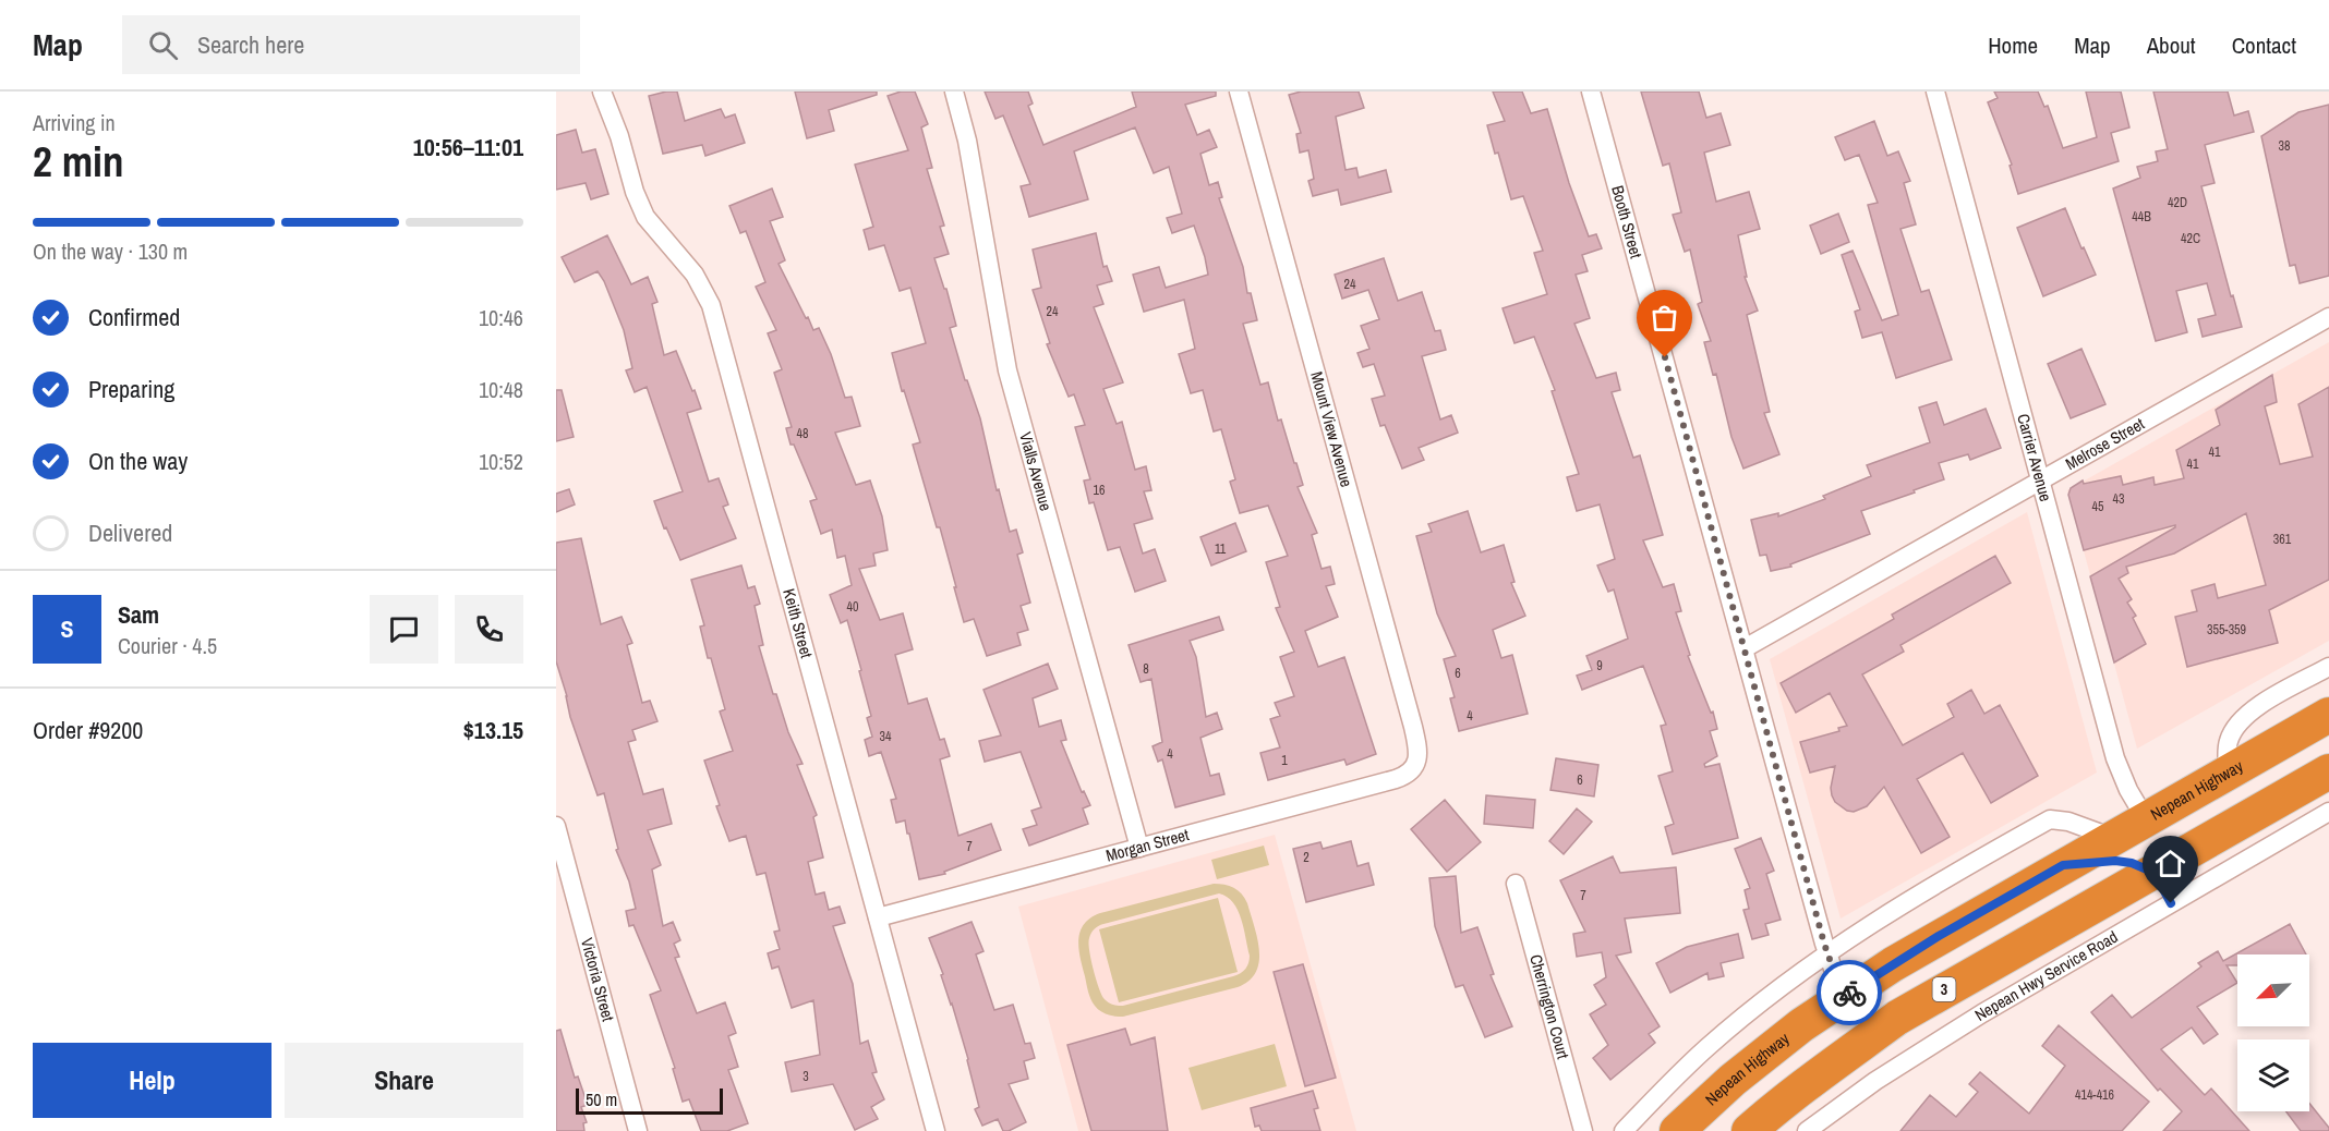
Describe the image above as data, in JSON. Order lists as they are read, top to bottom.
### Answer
{
  "streets": {
    "highway": ["Nepean Highway", "3"],
    "street": [
      "Booth Street",
      "Mount View Avenue",
      "Melrose Street",
      "Carrier Avenue",
      "Vialls Avenue",
      "Keith Street",
      "Morgan Street",
      "Nepean Hwy Service Road",
      "Victoria Street",
      "Cherrington Court"
    ]
  },
  "crossings": [
    ["Booth Street", "Melrose Street"],
    ["Booth Street", "Nepean Highway"],
    ["Mount View Avenue", "Morgan Street"],
    ["Melrose Street", "Carrier Avenue"],
    ["Carrier Avenue", "Nepean Highway"],
    ["Vialls Avenue", "Morgan Street"],
    ["Keith Street", "Morgan Street"],
    ["Nepean Hwy Service Road", "3"]
  ],
  "house_numbers": [
    "38",
    "42D",
    "44B",
    "42C",
    "24",
    "24",
    "48",
    "41",
    "41",
    "16",
    "43",
    "45",
    "361",
    "11",
    "40",
    "355-359",
    "9",
    "8",
    "6",
    "4",
    "34",
    "4",
    "1",
    "6",
    "7",
    "2",
    "7",
    "3",
    "414-416"
  ],
  "scale_bar": "50 m",
  "north": "bottom left",
  "page": {
    "header": "Map",
    "search": "Search here",
    "nav": [
      "Home",
      "Map",
      "About",
      "Contact"
    ],
    "heading": ["2 min", "Arriving in", "10:56–11:01"],
    "panel": [
      "Sam",
      "Courier · 4.5",
      "Order #9200",
      "$13.15"
    ],
    "bar": "On the way · 130 m",
    "list": [
      ["Confirmed", "10:46"],
      ["Preparing", "10:48"],
      ["On the way", "10:52"],
      "Delivered"
    ],
    "round": "S",
    "buttons": ["Help", "Share"],
    "scale": "50 m"
  }
}
